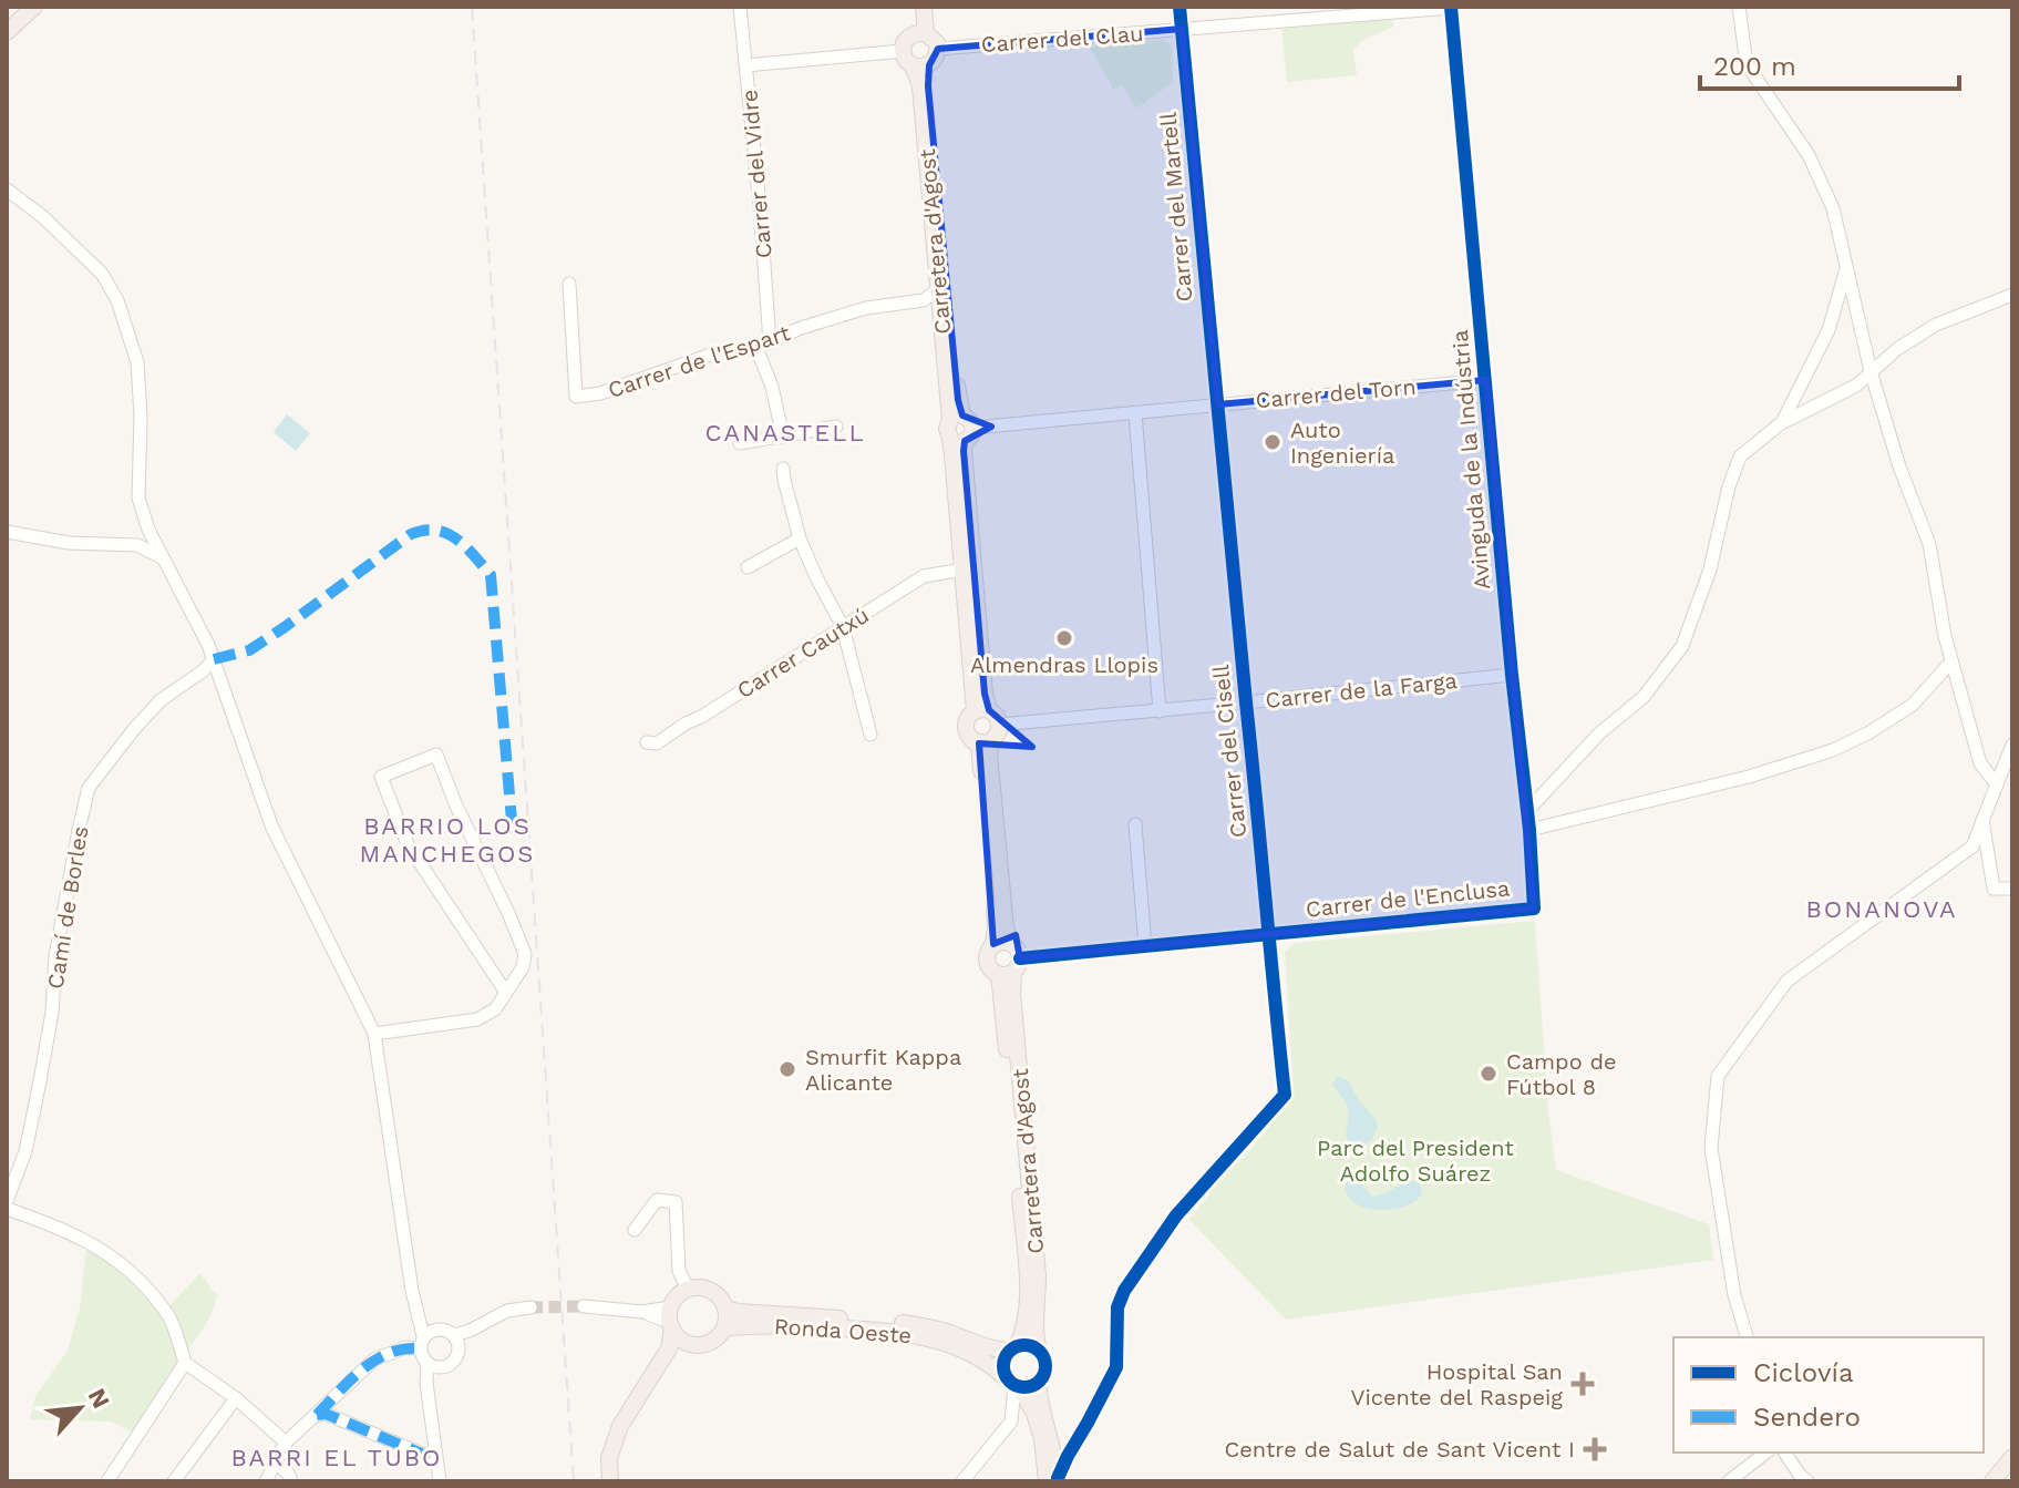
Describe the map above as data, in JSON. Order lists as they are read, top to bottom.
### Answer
{
  "streets": {
    "main road": ["Carretera d'Agost", "Ronda Oeste"],
    "street": [
      "Carrer del Clau",
      "Carrer del Vidre",
      "Carrer del Martell",
      "Carrer de l'Espart",
      "Carrer del Torn",
      "Avinguda de la Indústria",
      "Carrer Cautxú",
      "Carrer de la Farga",
      "Carrer del Cisell",
      "Carrer de l'Enclusa",
      "Camí de Borles"
    ]
  },
  "crossings": [
    ["Carrer del Clau", "Carrer del Martell"],
    ["Carrer del Clau", "Avinguda de la Indústria"],
    ["Carrer del Vidre", "Carrer de l'Espart"],
    ["Carrer del Martell", "Carrer del Torn"],
    ["Carrer del Martell", "Carrer del Cisell"],
    ["Carretera d'Agost", "Carrer del Torn"],
    ["Carretera d'Agost", "Carrer Cautxú"],
    ["Carretera d'Agost", "Carrer de la Farga"],
    ["Carretera d'Agost", "Carrer de l'Enclusa"],
    ["Carretera d'Agost", "Ronda Oeste"],
    ["Carrer del Torn", "Avinguda de la Indústria"],
    ["Carrer del Torn", "Carrer del Cisell"],
    ["Avinguda de la Indústria", "Carrer de la Farga"],
    ["Avinguda de la Indústria", "Carrer de l'Enclusa"],
    ["Carrer de la Farga", "Carrer del Cisell"],
    ["Carrer del Cisell", "Carrer de l'Enclusa"]
  ],
  "districts": [
    "CANASTELL",
    "BARRIO LOS MANCHEGOS",
    "BONANOVA",
    "BARRI EL TUBO"
  ],
  "parks": ["Parc del President Adolfo Suárez"],
  "places": {
    "other": [
      "Auto Ingeniería",
      "Almendras Llopis",
      "Smurfit Kappa Alicante",
      "Campo de Fútbol 8"
    ],
    "health": ["Hospital San Vicente del Raspeig", "Centre de Salut de Sant Vicent I"]
  },
  "legend": ["Ciclovía", "Sendero"],
  "scale_bar": "200 m",
  "north": "top right"
}
